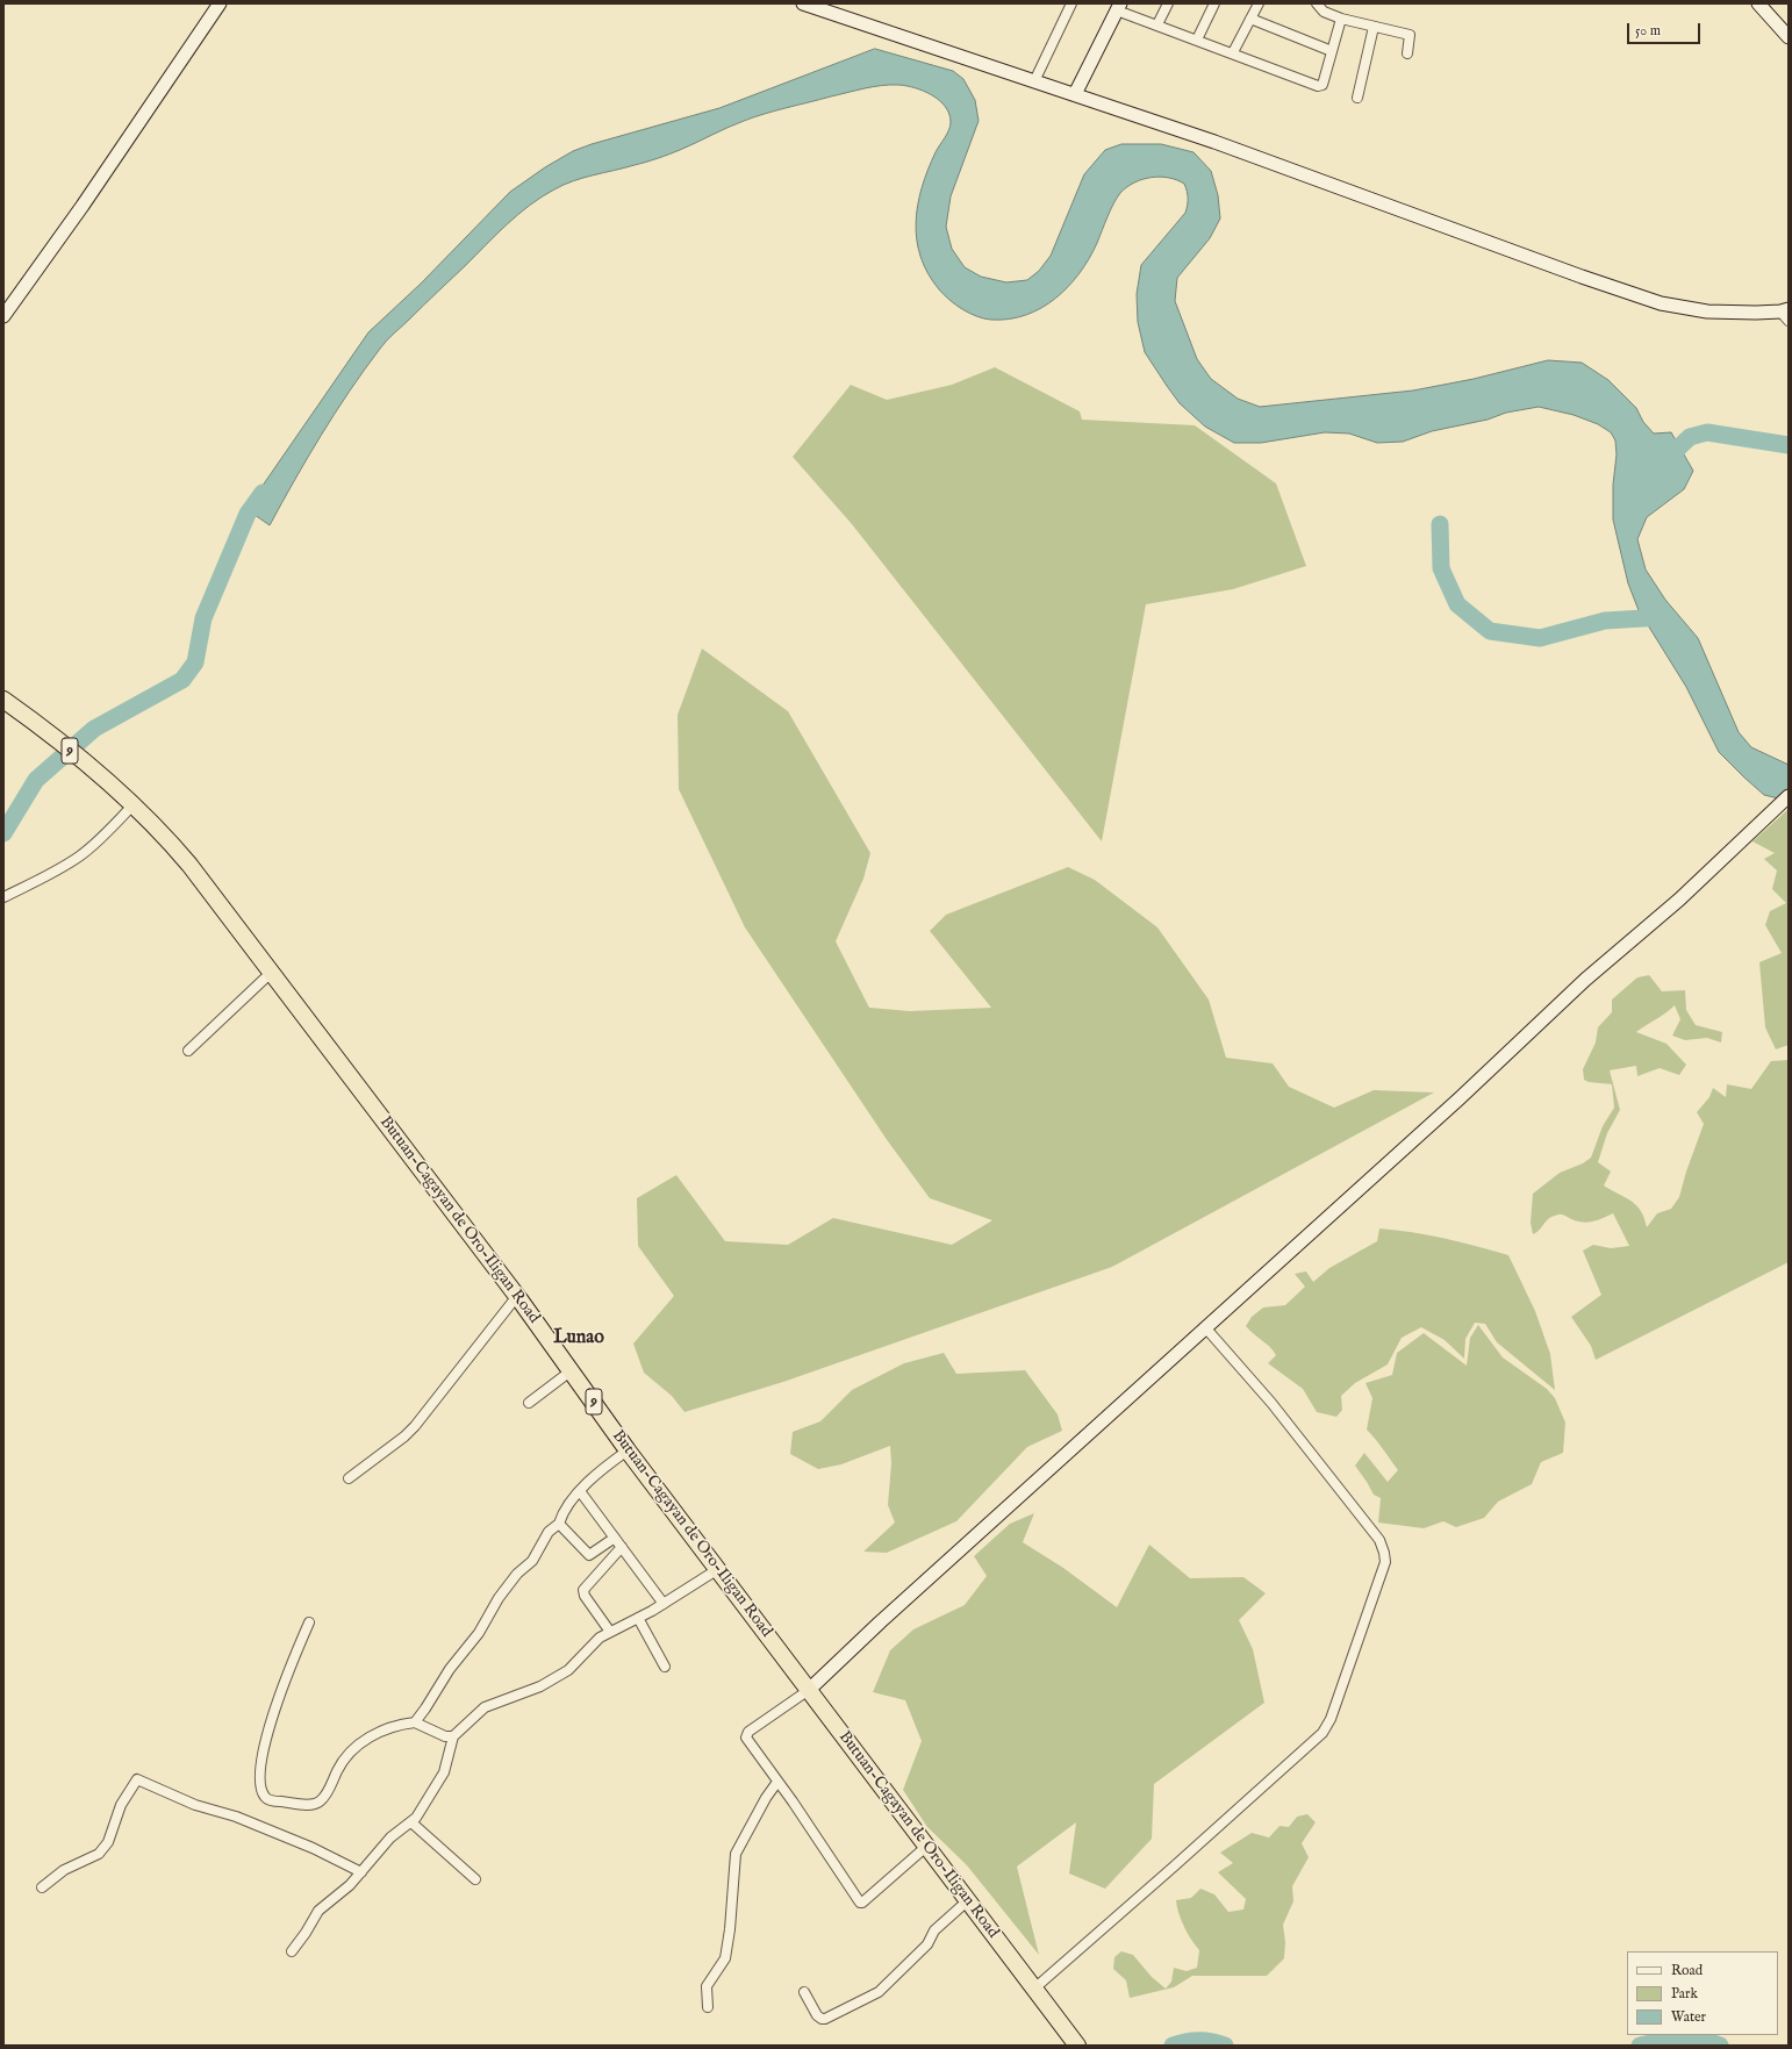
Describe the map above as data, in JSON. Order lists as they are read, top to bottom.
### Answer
{
  "streets": {
    "highway": ["9", "Butuan-Cagayan de Oro-Iligan Road"]
  },
  "districts": ["Lunao"],
  "legend": ["Road", "Park", "Water"],
  "scale_bar": "50 m"
}
